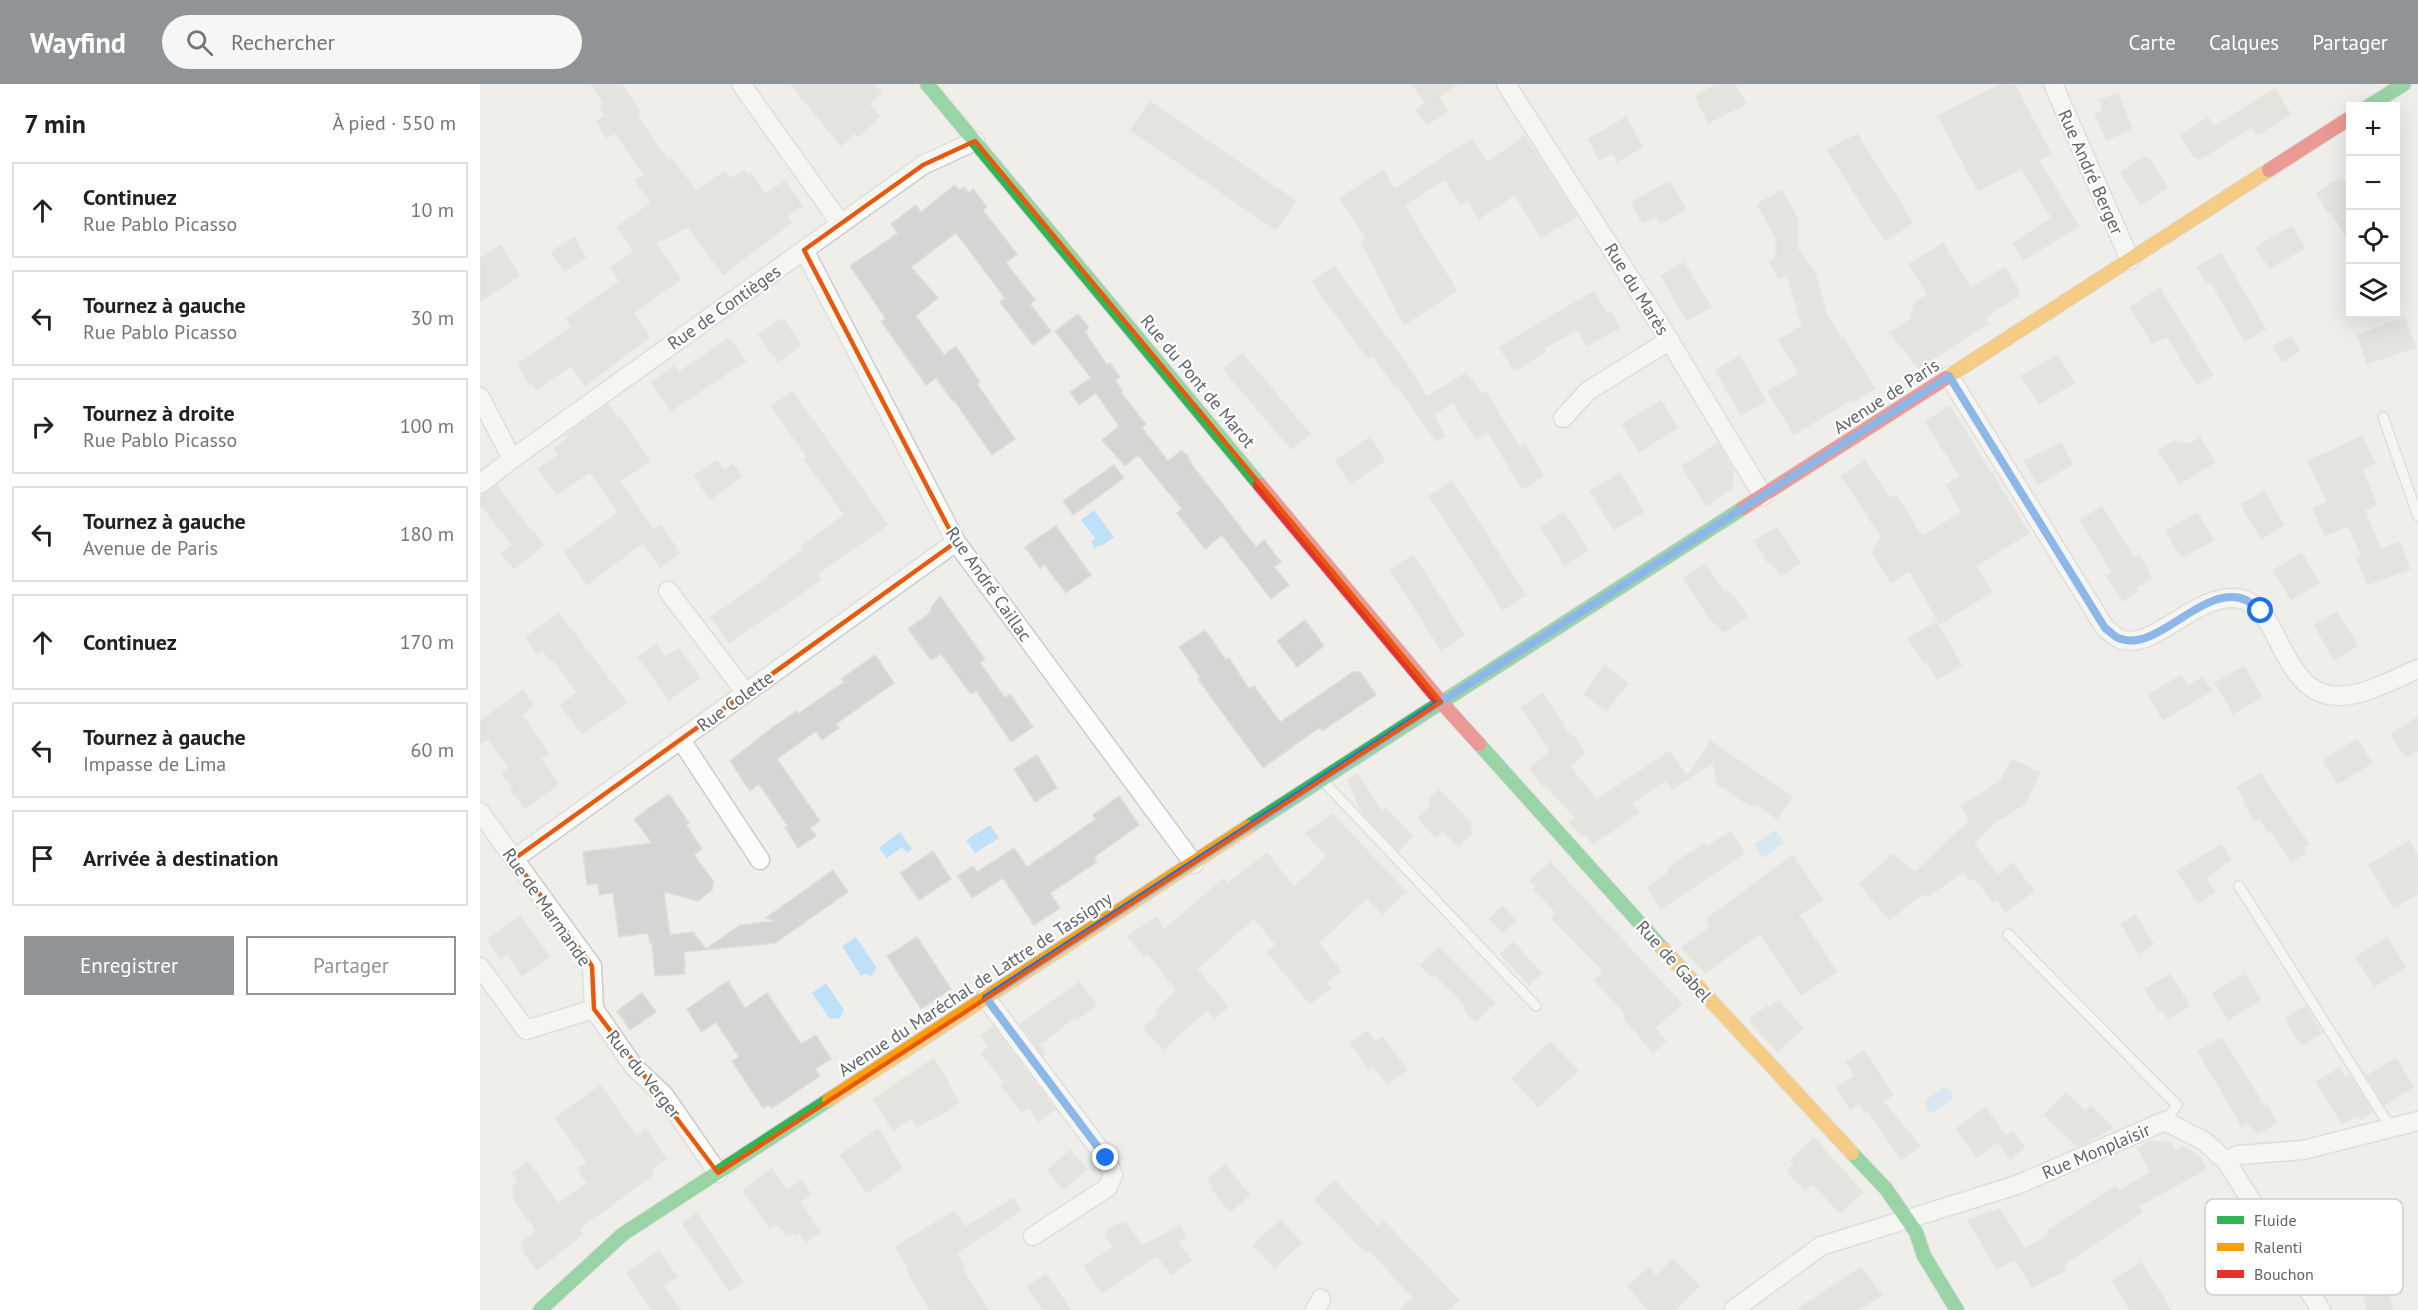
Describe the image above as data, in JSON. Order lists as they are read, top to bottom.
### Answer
{
  "streets": {
    "main road": [
      "Rue du Pont de Marot",
      "Avenue de Paris",
      "Rue de Gabel",
      "Avenue du Maréchal de Lattre de Tassigny"
    ],
    "street": [
      "Rue André Berger",
      "Rue du Marès",
      "Rue de Contièges",
      "Rue André Caillac",
      "Rue Colette",
      "Rue de Marmande",
      "Rue du Verger",
      "Rue Monplaisir"
    ]
  },
  "crossings": [
    ["Rue André Berger", "Avenue de Paris"],
    ["Rue du Marès", "Avenue de Paris"],
    ["Rue de Contièges", "Rue du Pont de Marot"],
    ["Rue de Contièges", "Rue André Caillac"],
    ["Rue du Pont de Marot", "Avenue de Paris"],
    ["Rue du Pont de Marot", "Rue de Gabel"],
    ["Rue du Pont de Marot", "Avenue du Maréchal de Lattre de Tassigny"],
    ["Avenue de Paris", "Rue de Gabel"],
    ["Avenue de Paris", "Avenue du Maréchal de Lattre de Tassigny"],
    ["Rue André Caillac", "Rue Colette"],
    ["Rue André Caillac", "Avenue du Maréchal de Lattre de Tassigny"],
    ["Rue Colette", "Rue de Marmande"],
    ["Rue de Marmande", "Rue du Verger"],
    ["Rue de Gabel", "Avenue du Maréchal de Lattre de Tassigny"],
    ["Rue de Gabel", "Rue Monplaisir"],
    ["Avenue du Maréchal de Lattre de Tassigny", "Rue du Verger"]
  ],
  "legend": ["Fluide", "Ralenti", "Bouchon"],
  "page": {
    "header": "Wayfind",
    "search": "Rechercher",
    "nav": ["Carte", "Calques", "Partager"],
    "heading": ["7 min", "À pied · 550 m"],
    "map_buttons": ["+", "−"],
    "list": [
      ["Continuez", "Rue Pablo Picasso", "10 m"],
      ["Tournez à gauche", "Rue Pablo Picasso", "30 m"],
      ["Tournez à droite", "Rue Pablo Picasso", "100 m"],
      ["Tournez à gauche", "Avenue de Paris", "180 m"],
      ["Continuez", "170 m"],
      ["Tournez à gauche", "Impasse de Lima", "60 m"],
      "Arrivée à destination"
    ],
    "buttons": ["Enregistrer", "Partager"]
  }
}
